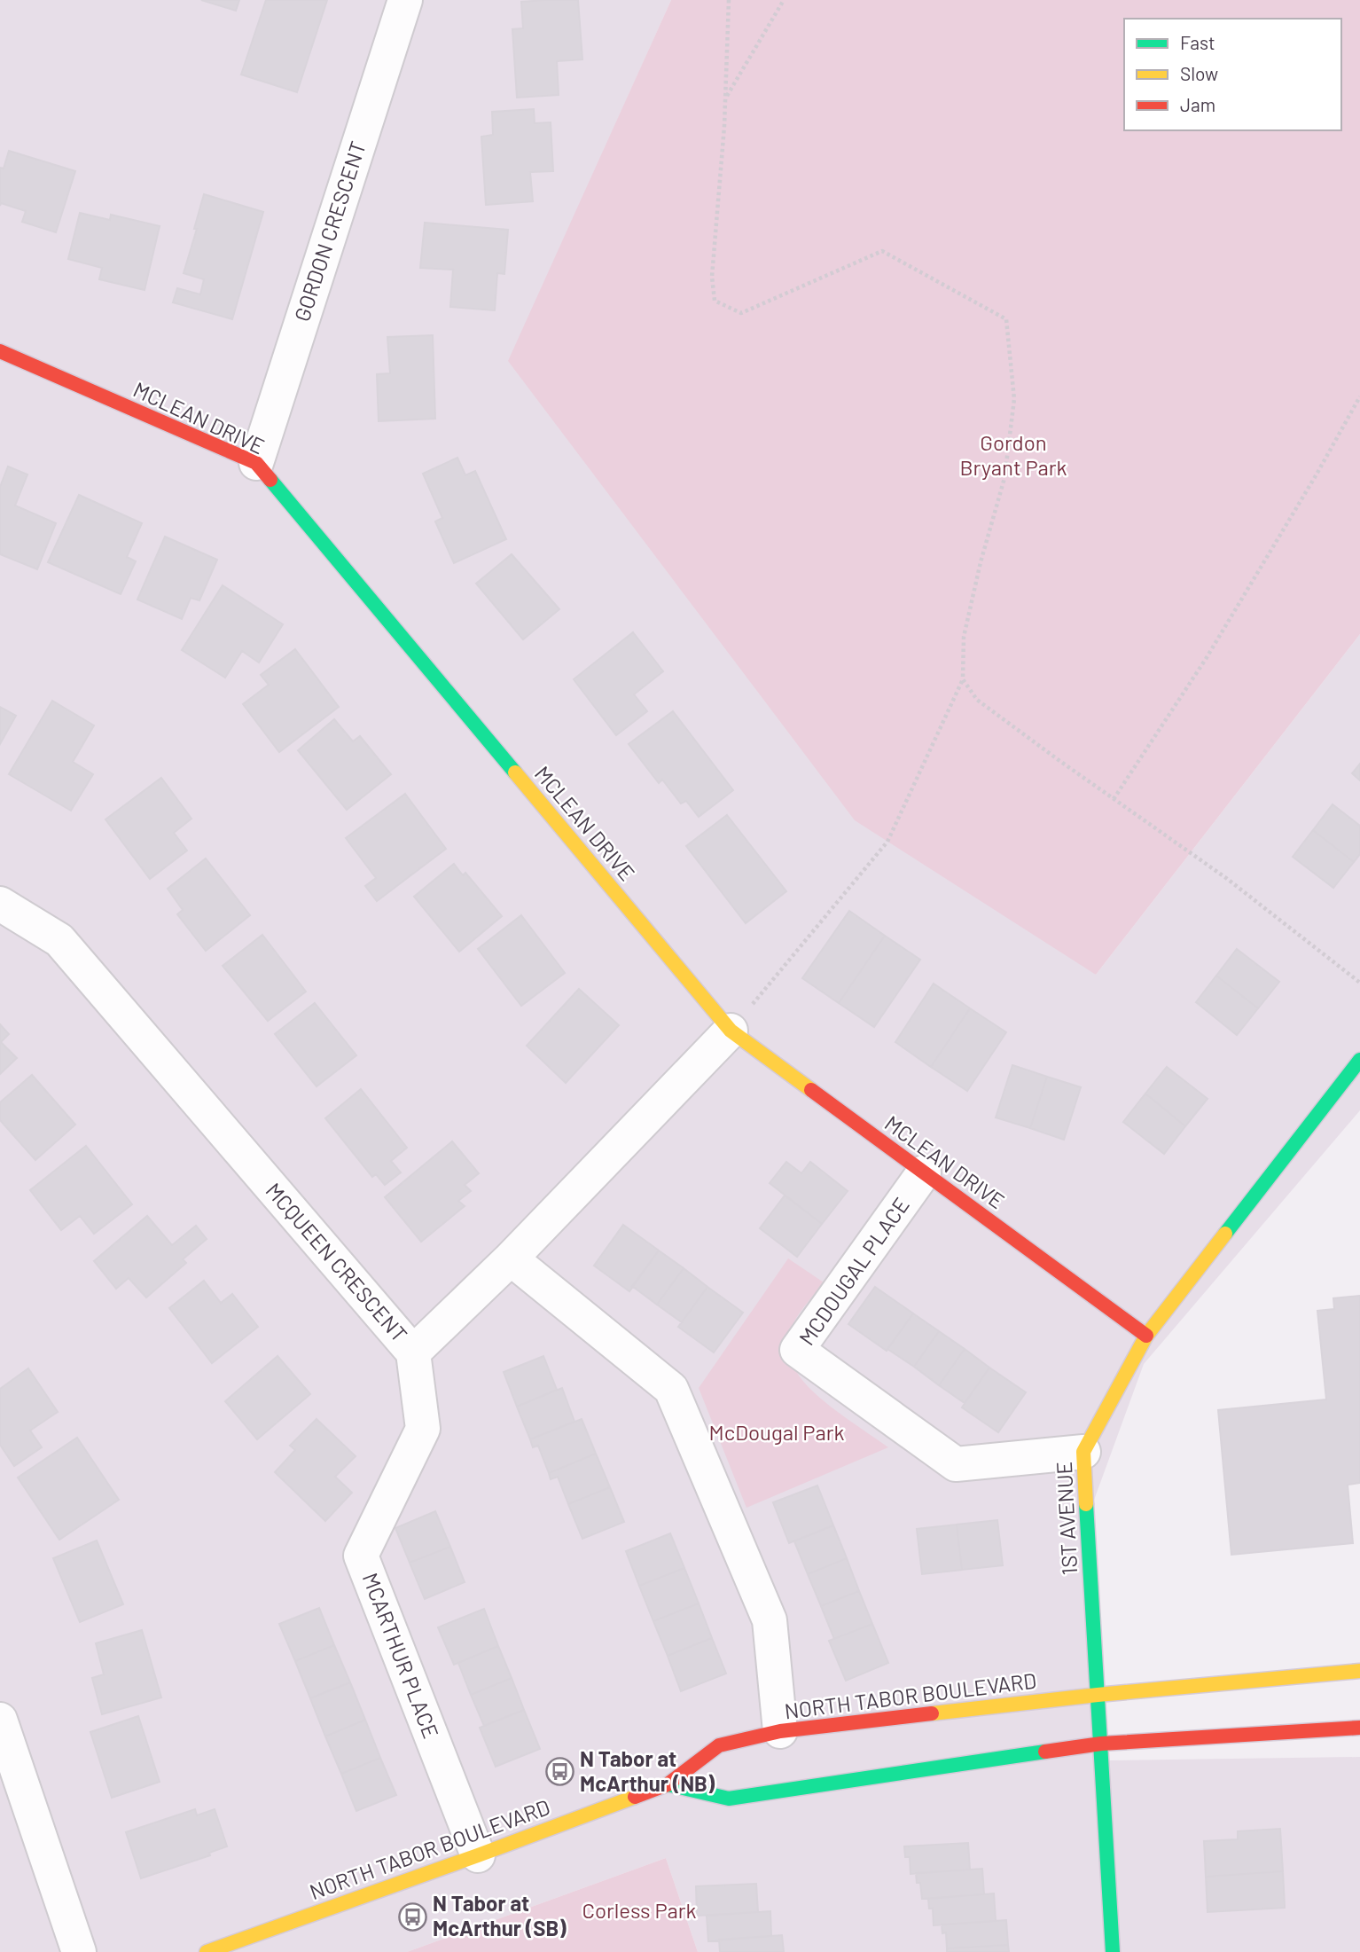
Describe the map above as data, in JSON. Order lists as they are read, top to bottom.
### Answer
{
  "streets": {
    "street": [
      "GORDON CRESCENT",
      "MCLEAN DRIVE",
      "MCQUEEN CRESCENT",
      "MCDOUGAL PLACE",
      "1ST AVENUE",
      "MCARTHUR PLACE",
      "NORTH TABOR BOULEVARD"
    ]
  },
  "crossings": [
    ["GORDON CRESCENT", "MCLEAN DRIVE"],
    ["MCLEAN DRIVE", "MCQUEEN CRESCENT"],
    ["MCLEAN DRIVE", "MCDOUGAL PLACE"],
    ["MCLEAN DRIVE", "1ST AVENUE"],
    ["MCQUEEN CRESCENT", "MCARTHUR PLACE"],
    ["MCDOUGAL PLACE", "1ST AVENUE"],
    ["1ST AVENUE", "NORTH TABOR BOULEVARD"],
    ["MCARTHUR PLACE", "NORTH TABOR BOULEVARD"]
  ],
  "parks": ["Gordon Bryant Park", "McDougal Park", "Corless Park"],
  "places": {
    "bus stop": ["N Tabor at McArthur (NB)", "N Tabor at McArthur (SB)"]
  },
  "legend": ["Fast", "Slow", "Jam"]
}
